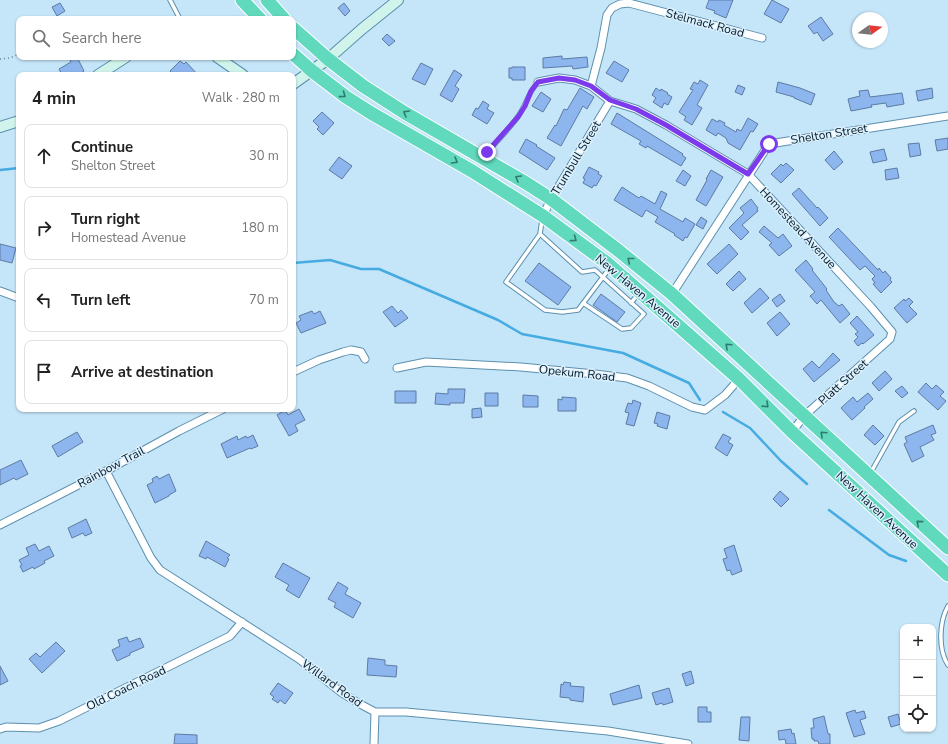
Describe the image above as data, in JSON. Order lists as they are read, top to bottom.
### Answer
{
  "streets": {
    "highway": ["New Haven Avenue"],
    "street": [
      "Stelmack Road",
      "Shelton Street",
      "Trumbull Street",
      "Homestead Avenue",
      "Opekum Road",
      "Platt Street",
      "Rainbow Trail",
      "Willard Road",
      "Old Coach Road"
    ]
  },
  "crossings": [
    ["Stelmack Road", "Homestead Avenue"],
    ["Shelton Street", "Homestead Avenue"],
    ["Shelton Street", "New Haven Avenue"],
    ["Trumbull Street", "Homestead Avenue"],
    ["Trumbull Street", "New Haven Avenue"],
    ["Homestead Avenue", "Platt Street"],
    ["New Haven Avenue", "Opekum Road"],
    ["New Haven Avenue", "Platt Street"],
    ["Rainbow Trail", "Willard Road"],
    ["Willard Road", "Old Coach Road"]
  ],
  "north": "right",
  "page": {
    "search": "Search here",
    "heading": ["4 min", "Walk · 280 m"],
    "list": [
      ["Continue", "Shelton Street", "30 m"],
      ["Turn right", "Homestead Avenue", "180 m"],
      ["Turn left", "70 m"],
      "Arrive at destination"
    ],
    "map_buttons": ["+", "−"]
  }
}
